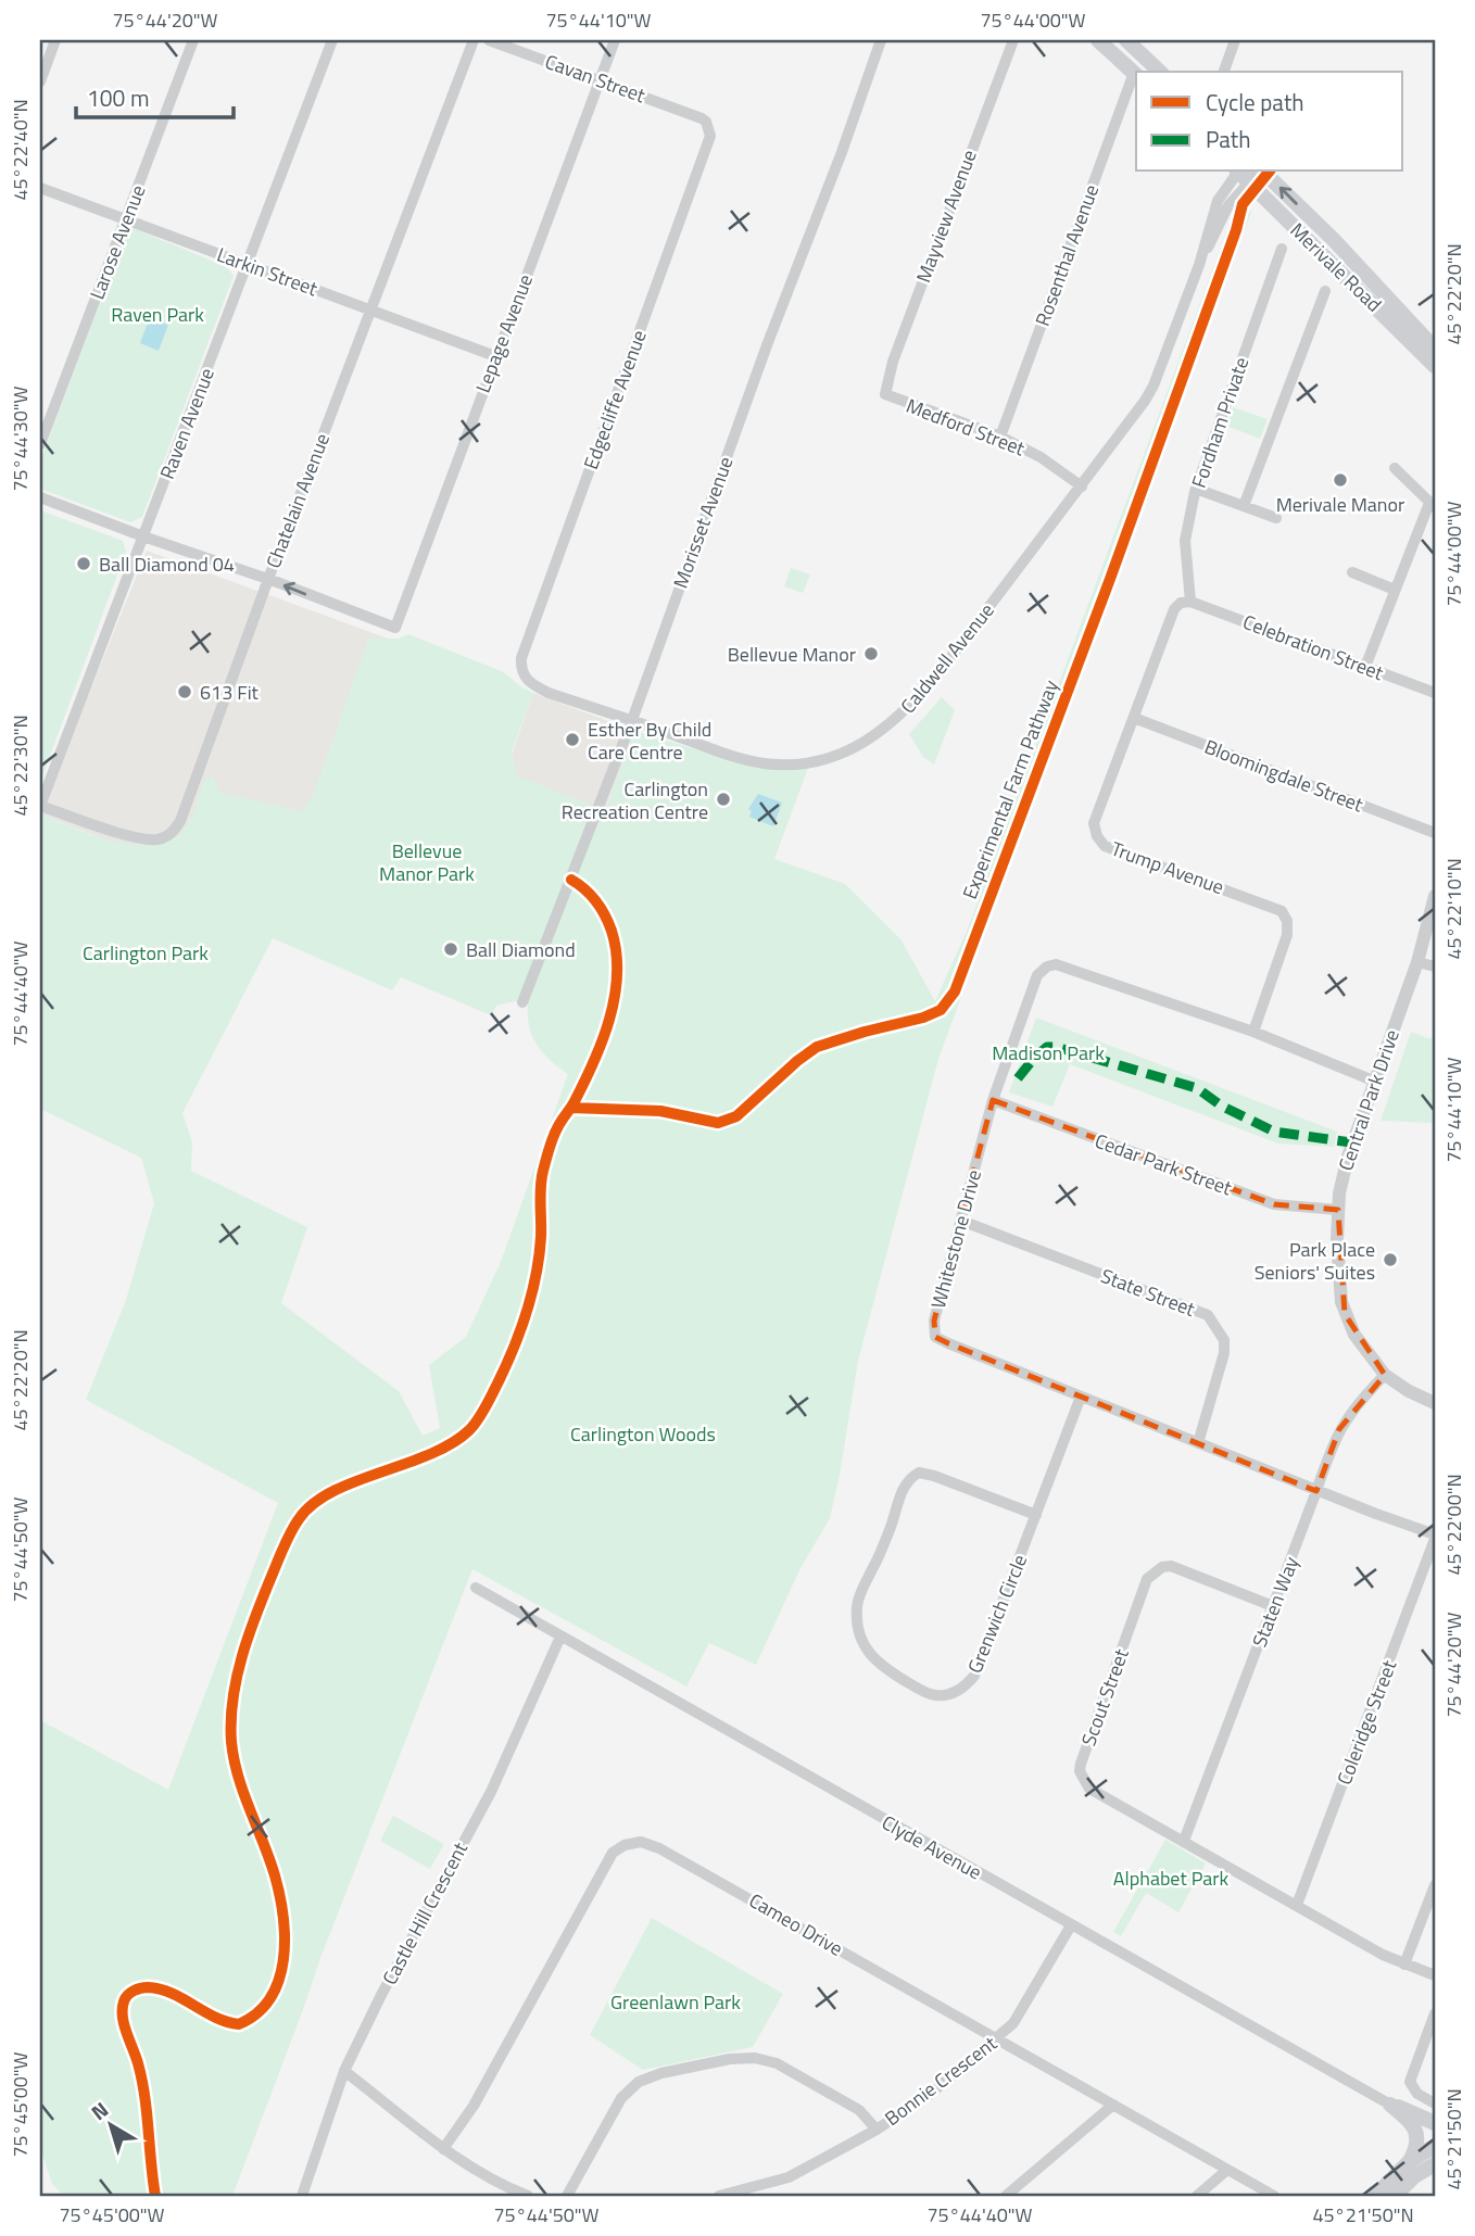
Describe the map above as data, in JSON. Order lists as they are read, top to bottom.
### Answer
{
  "streets": {
    "main road": ["Merivale Road"],
    "street": [
      "Cavan Street",
      "Mayview Avenue",
      "Larose Avenue",
      "Rosenthal Avenue",
      "Larkin Street",
      "Lepage Avenue",
      "Edgecliffe Avenue",
      "Fordham Private",
      "Raven Avenue",
      "Medford Street",
      "Chatelain Avenue",
      "Morisset Avenue",
      "Celebration Street",
      "Caldwell Avenue",
      "Bloomingdale Street",
      "Trump Avenue",
      "Central Park Drive",
      "Cedar Park Street",
      "Whitestone Drive",
      "State Street",
      "Staten Way",
      "Grenwich Circle",
      "Scout Street",
      "Coleridge Street",
      "Clyde Avenue",
      "Castle Hill Crescent",
      "Cameo Drive",
      "Bonnie Crescent"
    ],
    "cycle path": ["Experimental Farm Pathway"]
  },
  "crossings": [
    ["Cavan Street", "Lepage Avenue"],
    ["Cavan Street", "Edgecliffe Avenue"],
    ["Mayview Avenue", "Medford Street"],
    ["Larose Avenue", "Larkin Street"],
    ["Rosenthal Avenue", "Medford Street"],
    ["Merivale Road", "Caldwell Avenue"],
    ["Larkin Street", "Lepage Avenue"],
    ["Larkin Street", "Raven Avenue"],
    ["Larkin Street", "Chatelain Avenue"],
    ["Lepage Avenue", "Chatelain Avenue"],
    ["Edgecliffe Avenue", "Caldwell Avenue"],
    ["Fordham Private", "Celebration Street"],
    ["Fordham Private", "Trump Avenue"],
    ["Raven Avenue", "Chatelain Avenue"],
    ["Medford Street", "Caldwell Avenue"],
    ["Morisset Avenue", "Caldwell Avenue"],
    ["Celebration Street", "Trump Avenue"],
    ["Bloomingdale Street", "Trump Avenue"],
    ["Trump Avenue", "Whitestone Drive"],
    ["Central Park Drive", "Cedar Park Street"],
    ["Central Park Drive", "Whitestone Drive"],
    ["Central Park Drive", "Staten Way"],
    ["Cedar Park Street", "Whitestone Drive"],
    ["Whitestone Drive", "State Street"],
    ["Whitestone Drive", "Staten Way"],
    ["Whitestone Drive", "Grenwich Circle"],
    ["Whitestone Drive", "Coleridge Street"],
    ["Staten Way", "Scout Street"],
    ["Scout Street", "Coleridge Street"],
    ["Clyde Avenue", "Castle Hill Crescent"],
    ["Clyde Avenue", "Bonnie Crescent"],
    ["Cameo Drive", "Bonnie Crescent"]
  ],
  "parks": [
    "Raven Park",
    "Bellevue Manor Park",
    "Carlington Park",
    "Madison Park",
    "Carlington Woods",
    "Alphabet Park",
    "Greenlawn Park"
  ],
  "places": [
    "Merivale Manor",
    "Ball Diamond 04",
    "Bellevue Manor",
    "613 Fit",
    "Esther By Child Care Centre",
    "Carlington Recreation Centre",
    "Ball Diamond",
    "Park Place Seniors' Suites"
  ],
  "legend": ["Cycle path", "Path"],
  "scale_bar": "100 m",
  "north": "top left",
  "coordinates": [
    "75°44'20\"W",
    "75°44'10\"W",
    "75°44'00\"W",
    "45°22'40\"N",
    "45°22'20\"N",
    "75°44'30\"W",
    "45°22'30\"N",
    "45°22'10\"N",
    "75°44'40\"W",
    "45°22'00\"N",
    "75°44'50\"W",
    "75°45'00\"W",
    "45°21'50\"N"
  ]
}
